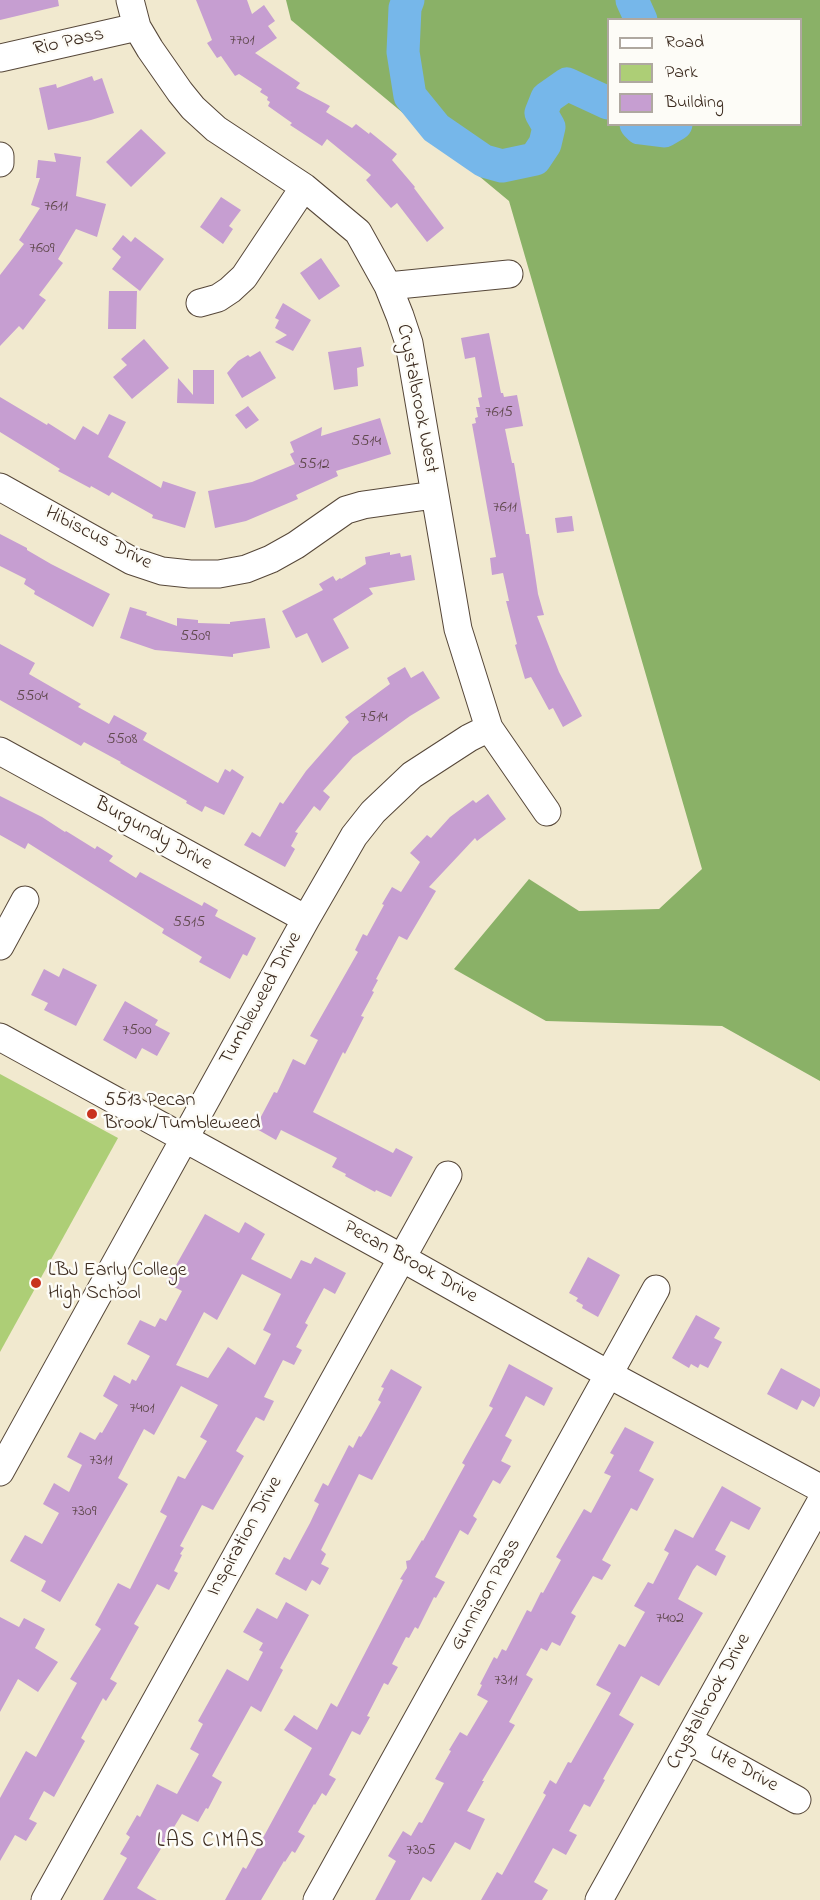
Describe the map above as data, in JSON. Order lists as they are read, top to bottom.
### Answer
{
  "streets": {
    "street": [
      "Rio Pass",
      "Crystalbrook West",
      "Hibiscus Drive",
      "Burgundy Drive",
      "Tumbleweed Drive",
      "Pecan Brook Drive",
      "Inspiration Drive",
      "Gunnison Pass",
      "Crystalbrook Drive",
      "Ute Drive"
    ]
  },
  "crossings": [
    ["Rio Pass", "Crystalbrook West"],
    ["Crystalbrook West", "Hibiscus Drive"],
    ["Crystalbrook West", "Tumbleweed Drive"],
    ["Burgundy Drive", "Tumbleweed Drive"],
    ["Tumbleweed Drive", "Pecan Brook Drive"],
    ["Pecan Brook Drive", "Inspiration Drive"],
    ["Pecan Brook Drive", "Gunnison Pass"],
    ["Crystalbrook Drive", "Ute Drive"]
  ],
  "districts": ["LAS CIMAS"],
  "places": ["5513 Pecan Brook/Tumbleweed", "LBJ Early College High School"],
  "house_numbers": [
    "7701",
    "7611",
    "7609",
    "7615",
    "5514",
    "5512",
    "7611",
    "5509",
    "5504",
    "7514",
    "5508",
    "5515",
    "7500",
    "7401",
    "7311",
    "7309",
    "7402",
    "7311",
    "7305"
  ],
  "legend": ["Road", "Park", "Building"]
}
